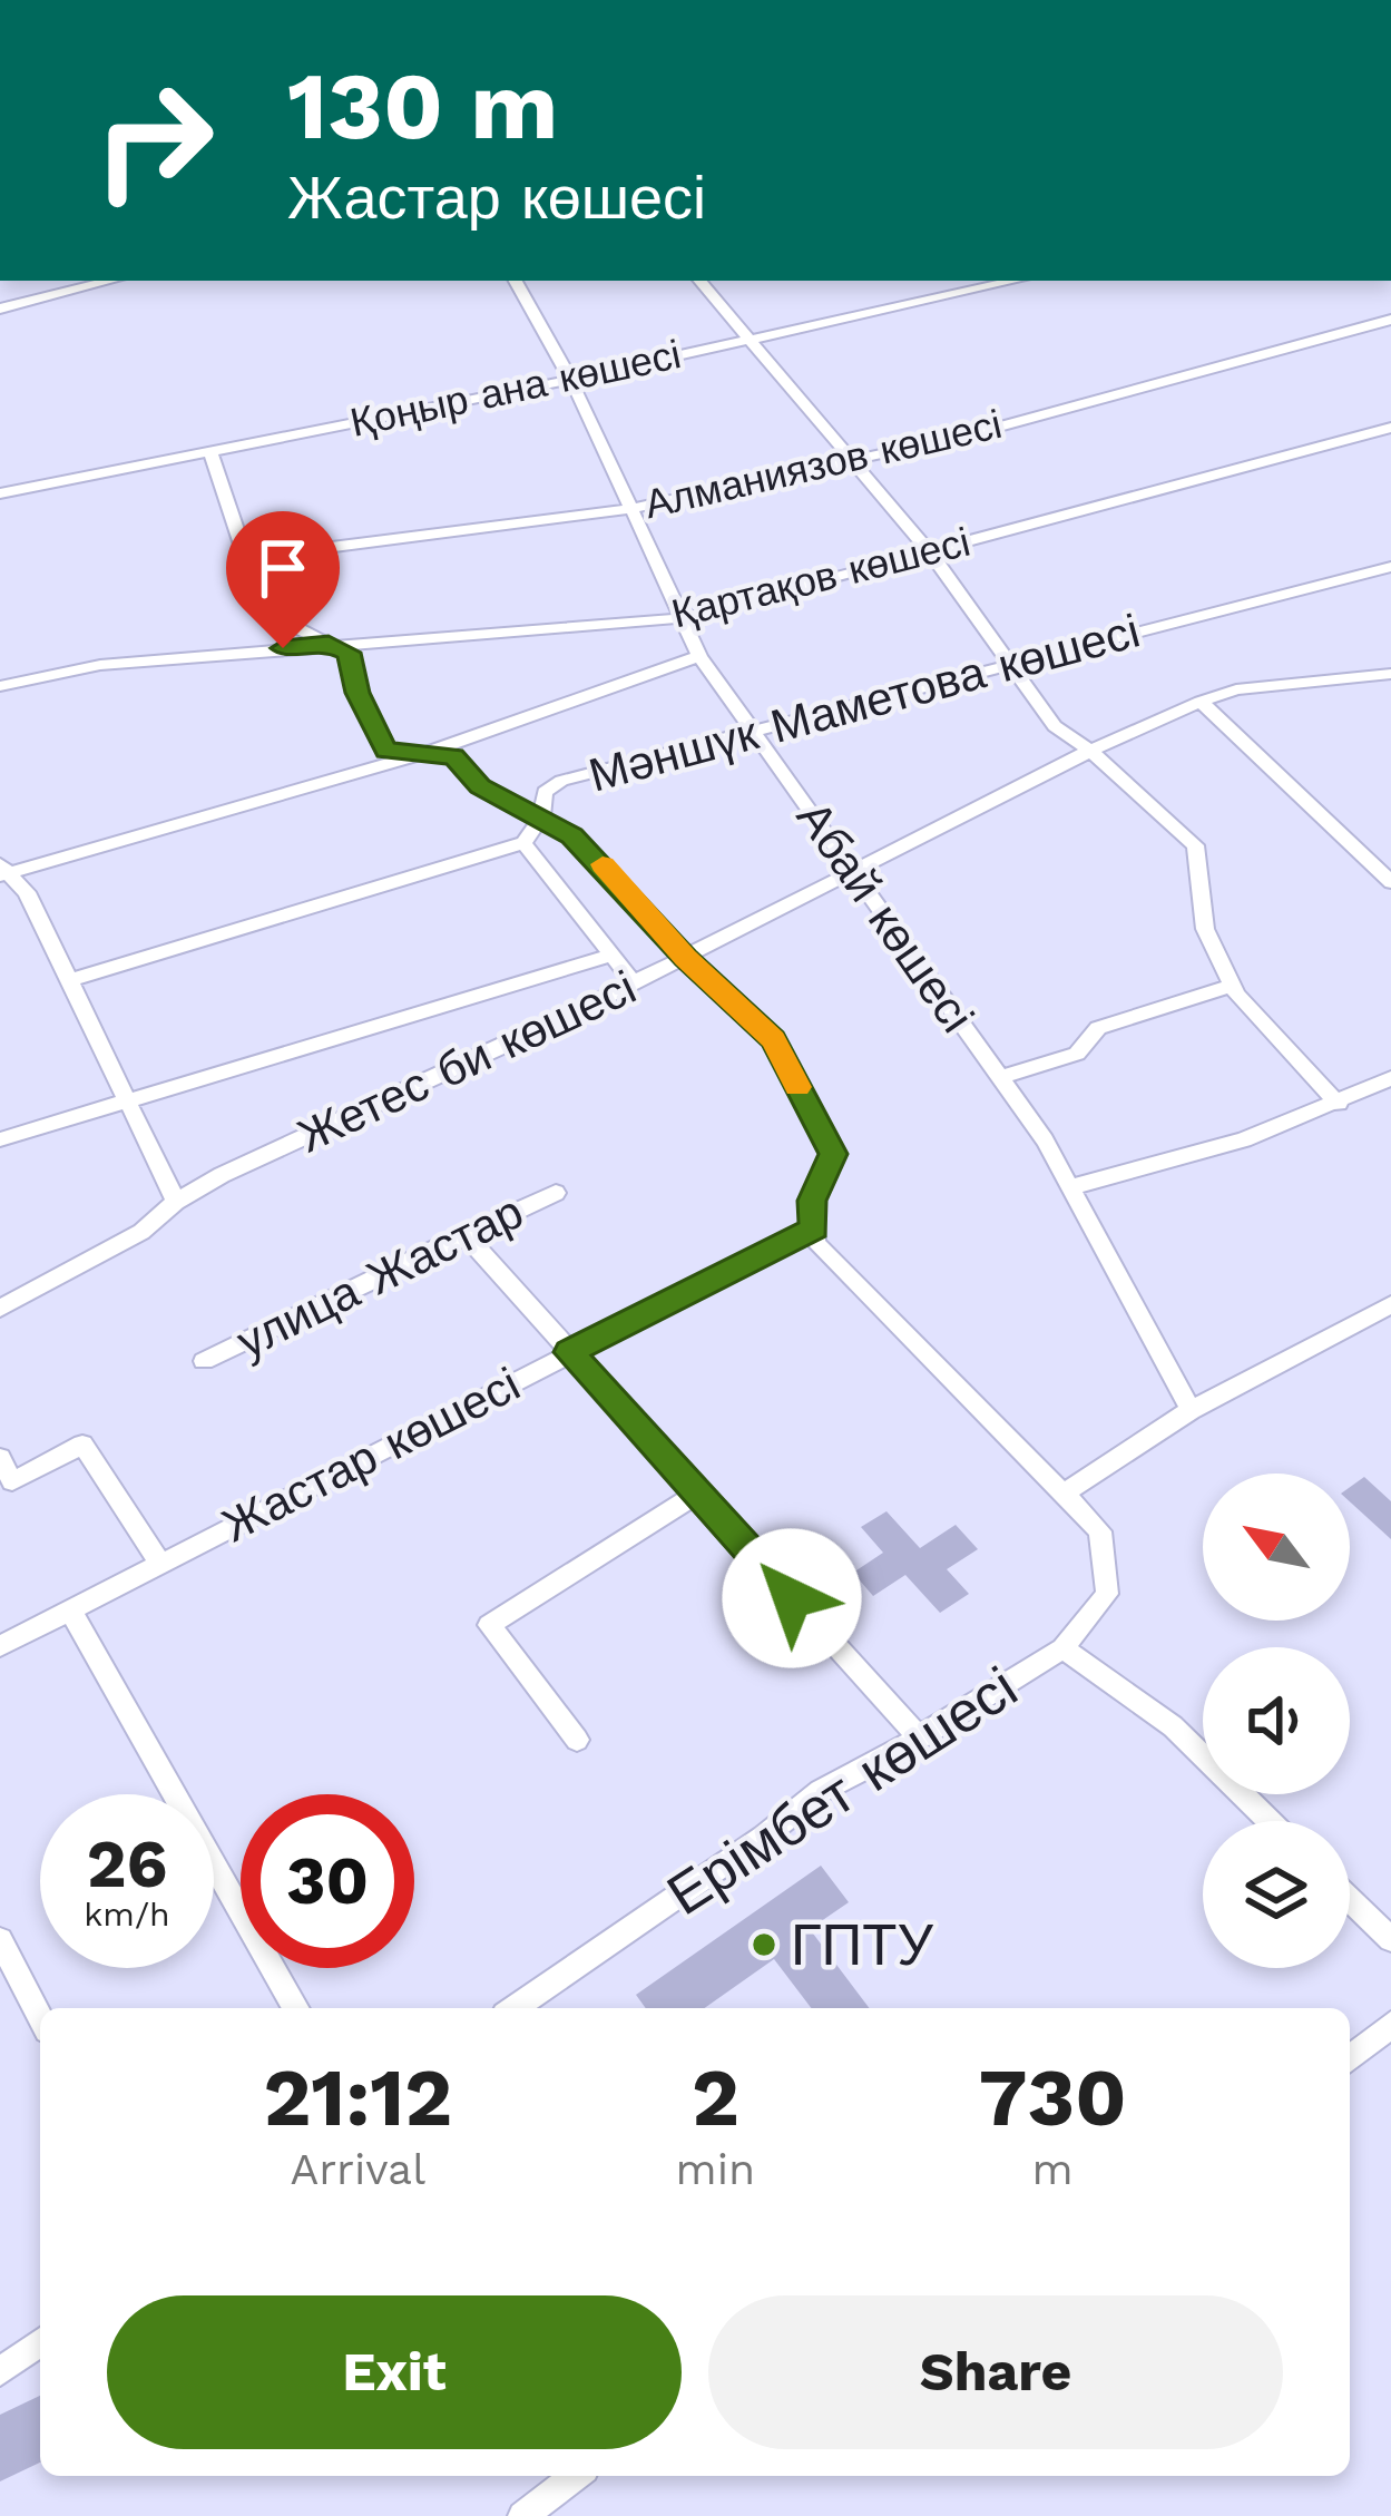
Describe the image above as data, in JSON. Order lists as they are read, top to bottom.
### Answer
{
  "streets": {
    "street": [
      "Қоңыр ана көшесі",
      "Алманиязов көшесі",
      "Қартақов көшесі",
      "Мәншүк Маметова көшесі",
      "Абай көшесі",
      "Жетес би көшесі",
      "улица Жастар",
      "Жастар көшесі",
      "Ерімбет көшесі"
    ]
  },
  "crossings": [
    ["Қоңыр ана көшесі", "Абай көшесі"],
    ["Алманиязов көшесі", "Абай көшесі"],
    ["Қартақов көшесі", "Абай көшесі"],
    ["Мәншүк Маметова көшесі", "Абай көшесі"],
    ["Абай көшесі", "Жетес би көшесі"]
  ],
  "places": ["ГПТУ"],
  "north": "top left",
  "page": {
    "turn": ["130 m", "Жастар көшесі"],
    "speed": "26 km/h",
    "limit": "30",
    "eta": [
      "21:12",
      "Arrival",
      "2",
      "min",
      "730",
      "m"
    ],
    "buttons": ["Exit", "Share"]
  }
}
